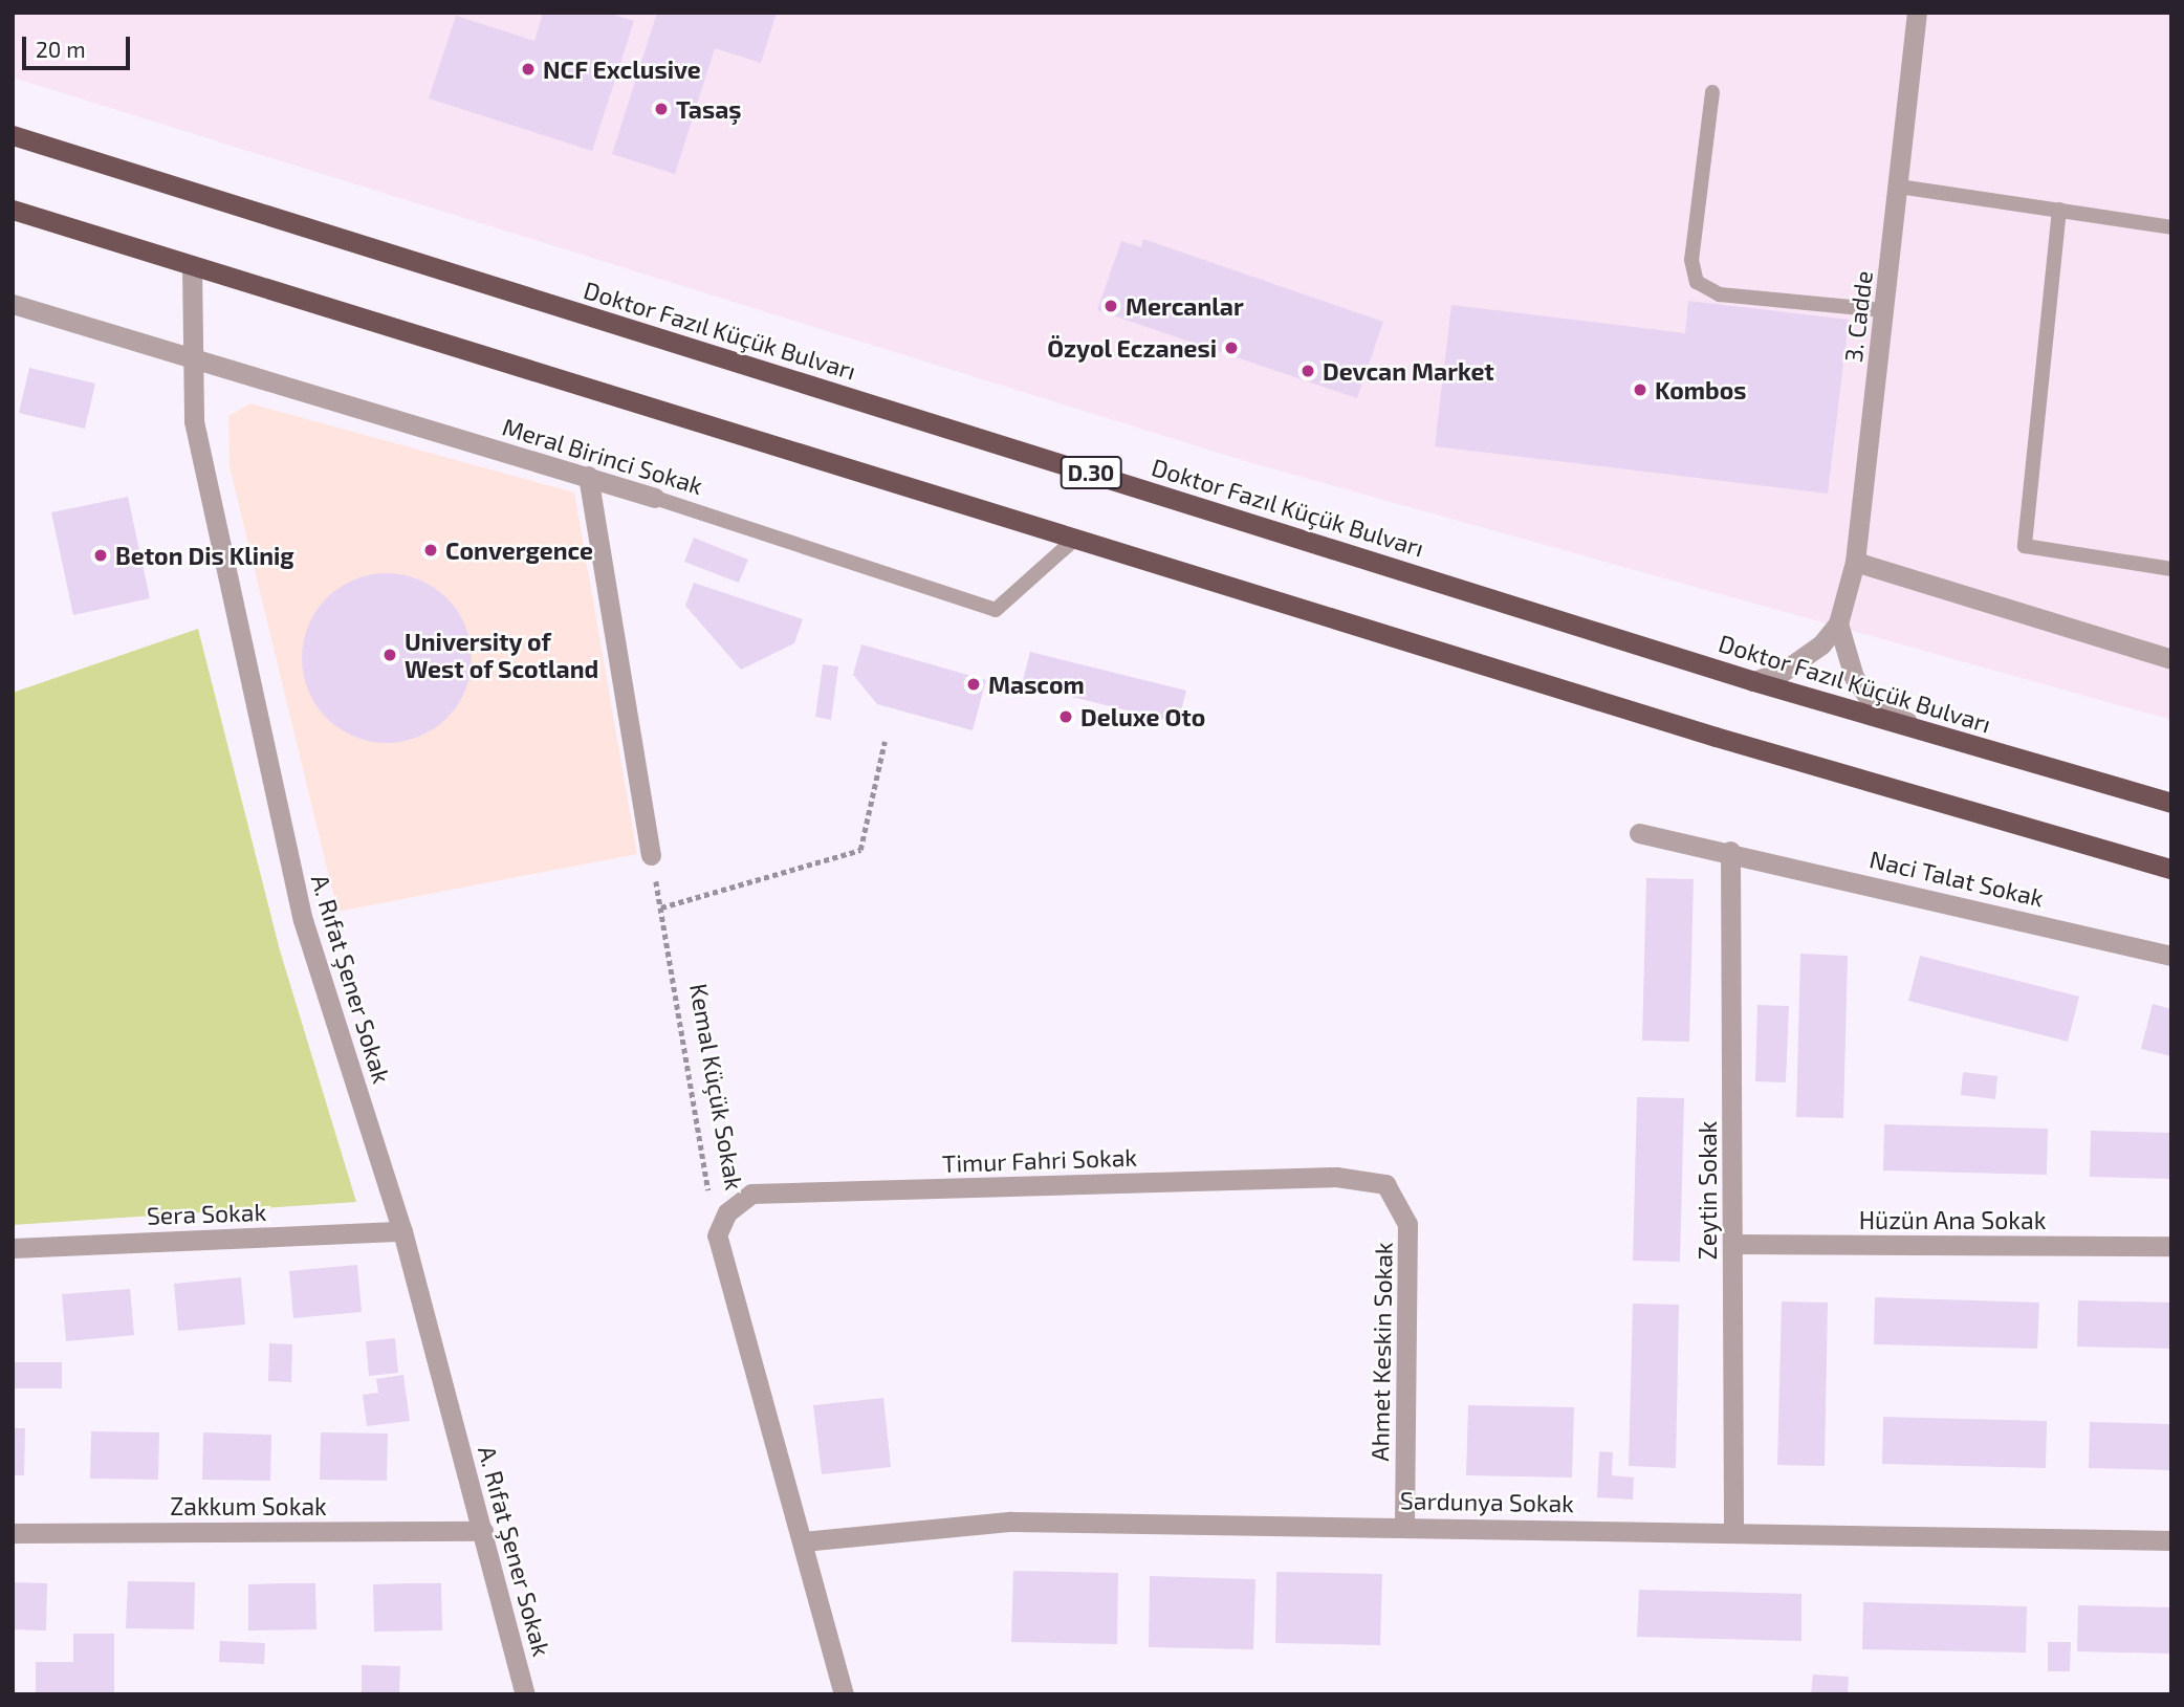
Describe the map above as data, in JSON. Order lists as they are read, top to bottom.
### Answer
{
  "streets": {
    "highway": ["Doktor Fazıl Küçük Bulvarı", "D.30"],
    "street": [
      "3. Cadde",
      "Meral Birinci Sokak",
      "Naci Talat Sokak",
      "A. Rıfat Şener Sokak",
      "Timur Fahri Sokak",
      "Zeytin Sokak",
      "Sera Sokak",
      "Hüzün Ana Sokak",
      "Ahmet Keskin Sokak",
      "Sardunya Sokak",
      "Zakkum Sokak"
    ],
    "path": ["Kemal Küçük Sokak"]
  },
  "crossings": [
    ["Meral Birinci Sokak", "A. Rıfat Şener Sokak"],
    ["Naci Talat Sokak", "Zeytin Sokak"],
    ["A. Rıfat Şener Sokak", "Sera Sokak"],
    ["A. Rıfat Şener Sokak", "Zakkum Sokak"],
    ["Kemal Küçük Sokak", "Timur Fahri Sokak"],
    ["Timur Fahri Sokak", "Ahmet Keskin Sokak"],
    ["Zeytin Sokak", "Hüzün Ana Sokak"],
    ["Zeytin Sokak", "Sardunya Sokak"],
    ["Ahmet Keskin Sokak", "Sardunya Sokak"]
  ],
  "places": [
    "NCF Exclusive",
    "Tasaş",
    "Mercanlar",
    "Özyol Eczanesi",
    "Devcan Market",
    "Kombos",
    "Convergence",
    "Beton Dis Klinig",
    "University of West of Scotland",
    "Mascom",
    "Deluxe Oto"
  ],
  "scale_bar": "20 m"
}
